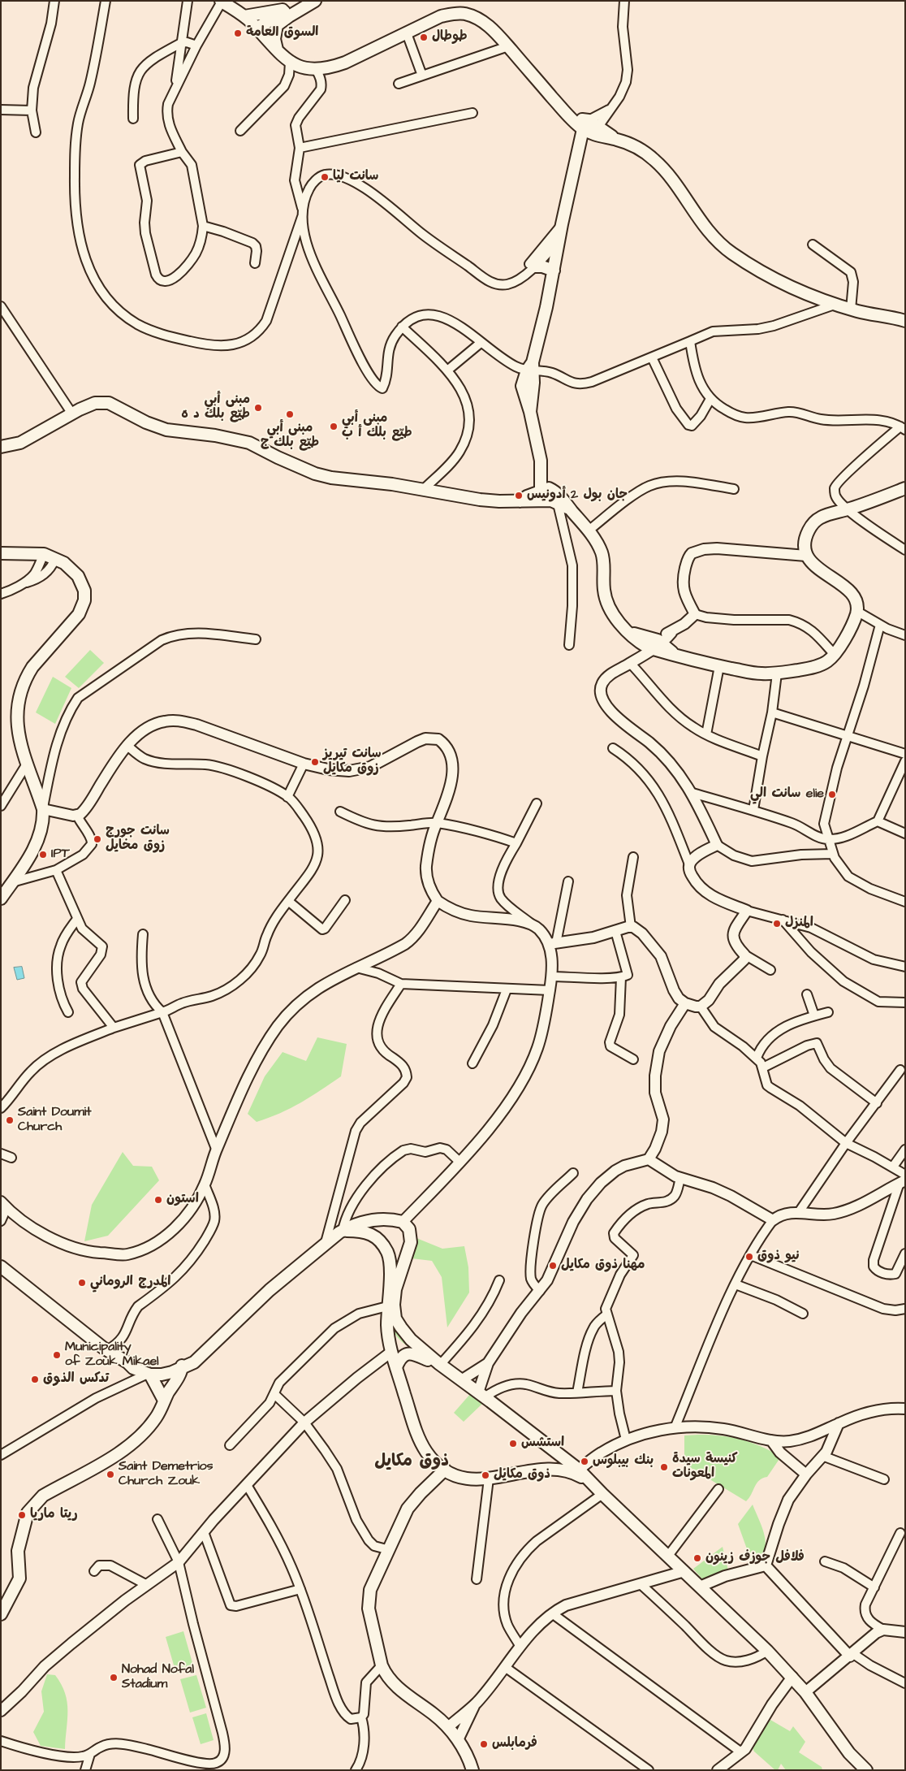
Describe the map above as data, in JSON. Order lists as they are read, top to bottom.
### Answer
{
  "districts": ["ذوق مكايل"],
  "places": [
    "السوق العامة",
    "طوطال",
    "سانت ليا",
    "مبنى أبي طيّع بلك د ه",
    "مبنى أبي طيّع بلك ج",
    "مبنى أبي طيّع بلك أ ب",
    "جان بول 2 أدونيس",
    "سانت تيريز زوق مكايل",
    "سانت الي elie",
    "سانت جورج زوق مخايل",
    "IPT",
    "المنزل",
    "Saint Doumit Church",
    "استون",
    "نيو ذوق",
    "مهنا ذوق مكايل",
    "المدرج الروماني",
    "Municipality of Zouk Mikael",
    "تدكس الذوق",
    "استشس",
    "بنك بيبلوس",
    "كنيسة سيدة المعونات",
    "Saint Demetrios Church Zouk",
    "ذوق مكايل",
    "ريتا ماريا",
    "فلافل جوزف زينون",
    "Nohad Nofal Stadium",
    "فرمابلس"
  ]
}
